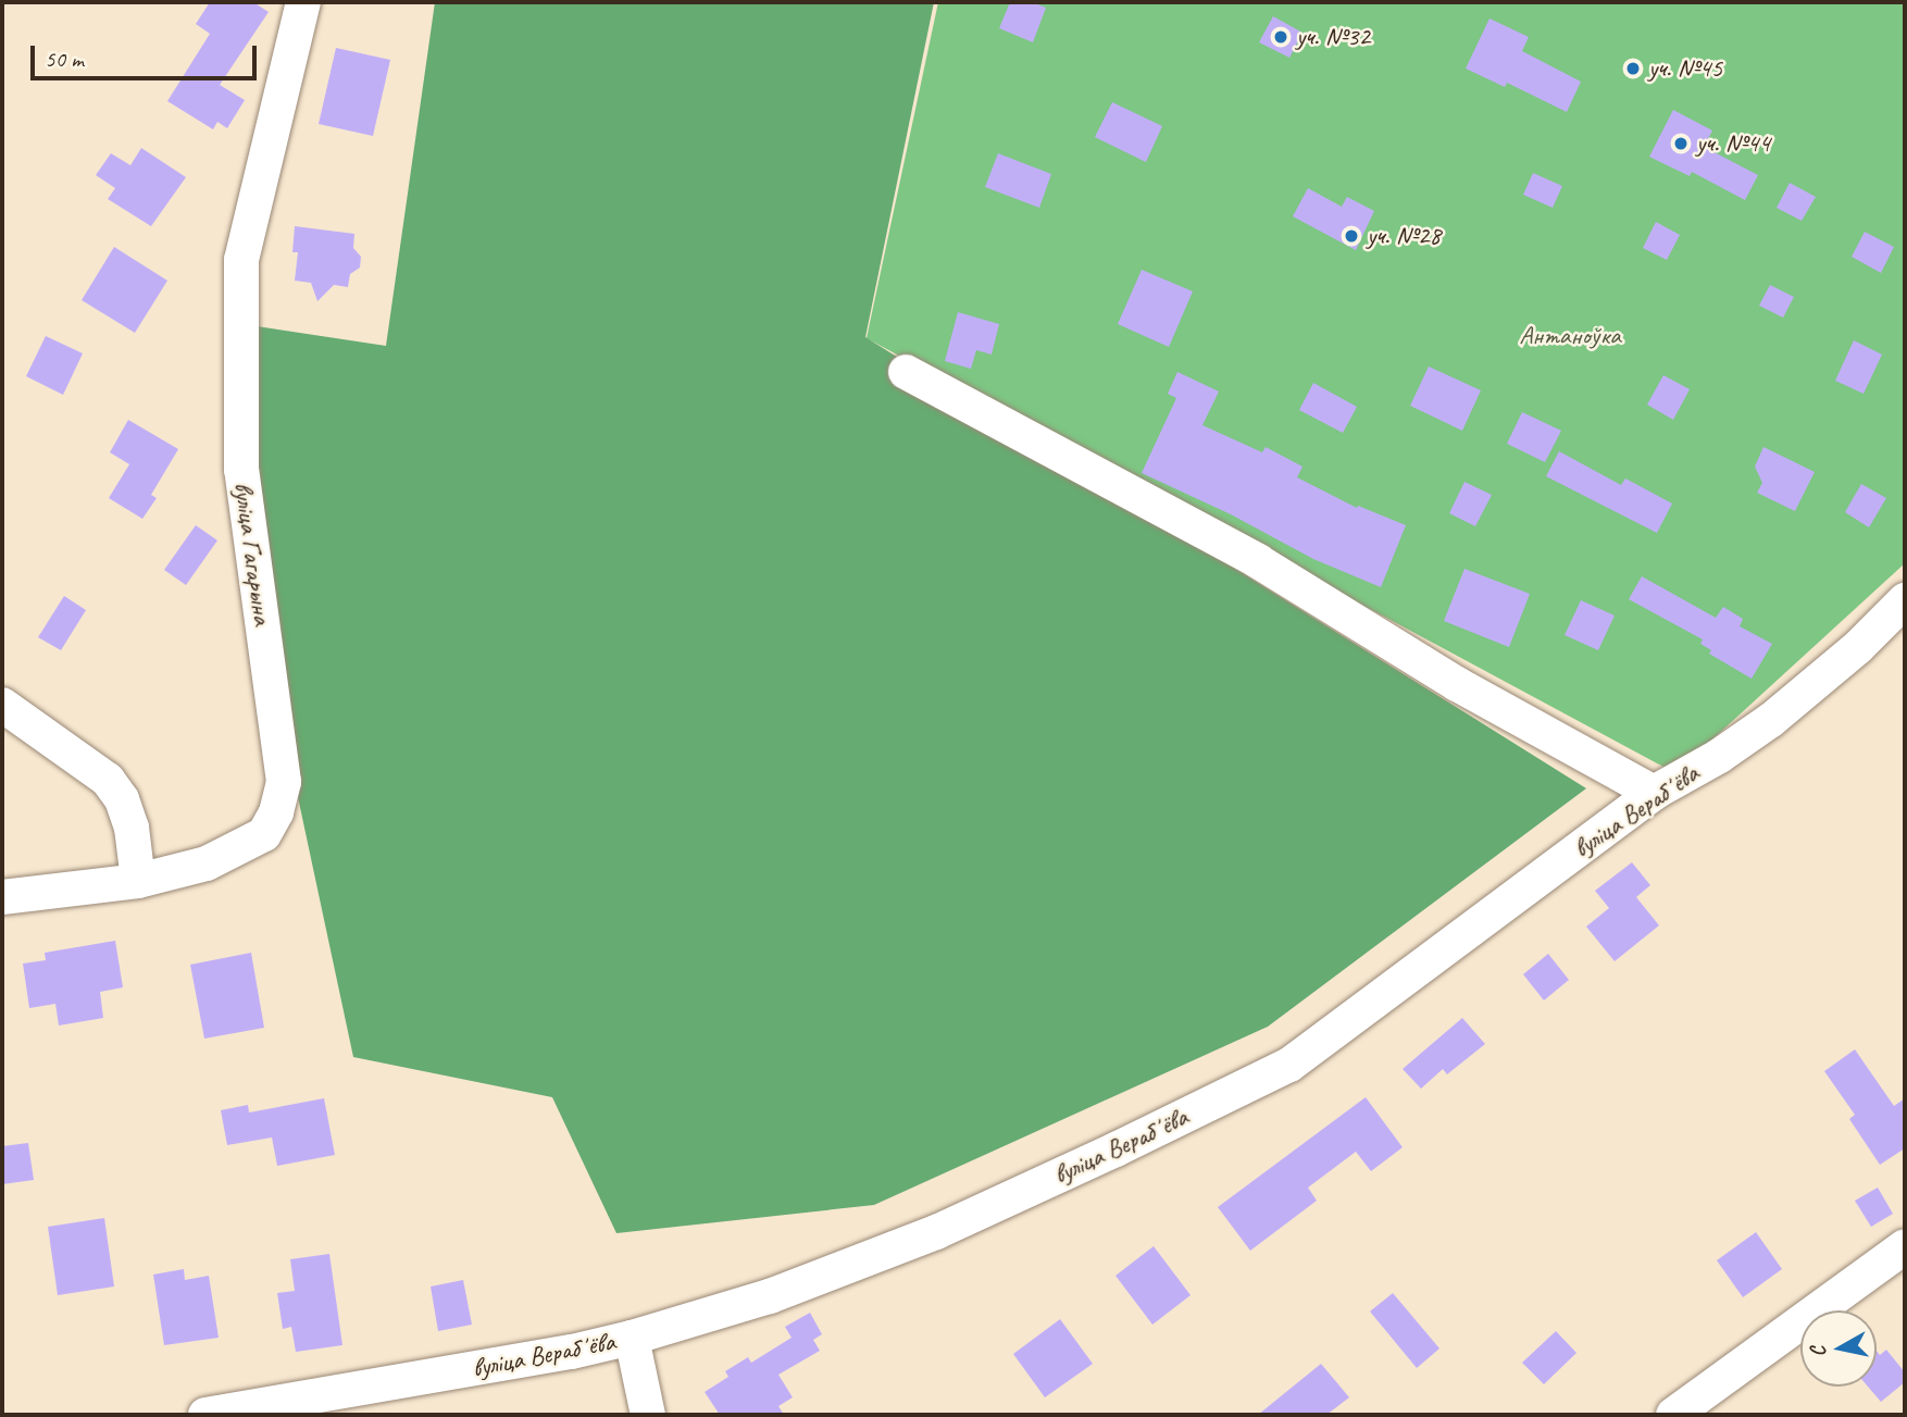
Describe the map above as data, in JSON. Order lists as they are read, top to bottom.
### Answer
{
  "streets": {
    "street": ["вуліца Гагарына", "вуліца Верабʼёва"]
  },
  "parks": ["Антаноўка"],
  "places": [
    "уч. №32",
    "уч. №45",
    "уч. №44",
    "уч. №28"
  ],
  "scale_bar": "50 m",
  "north": "left"
}
